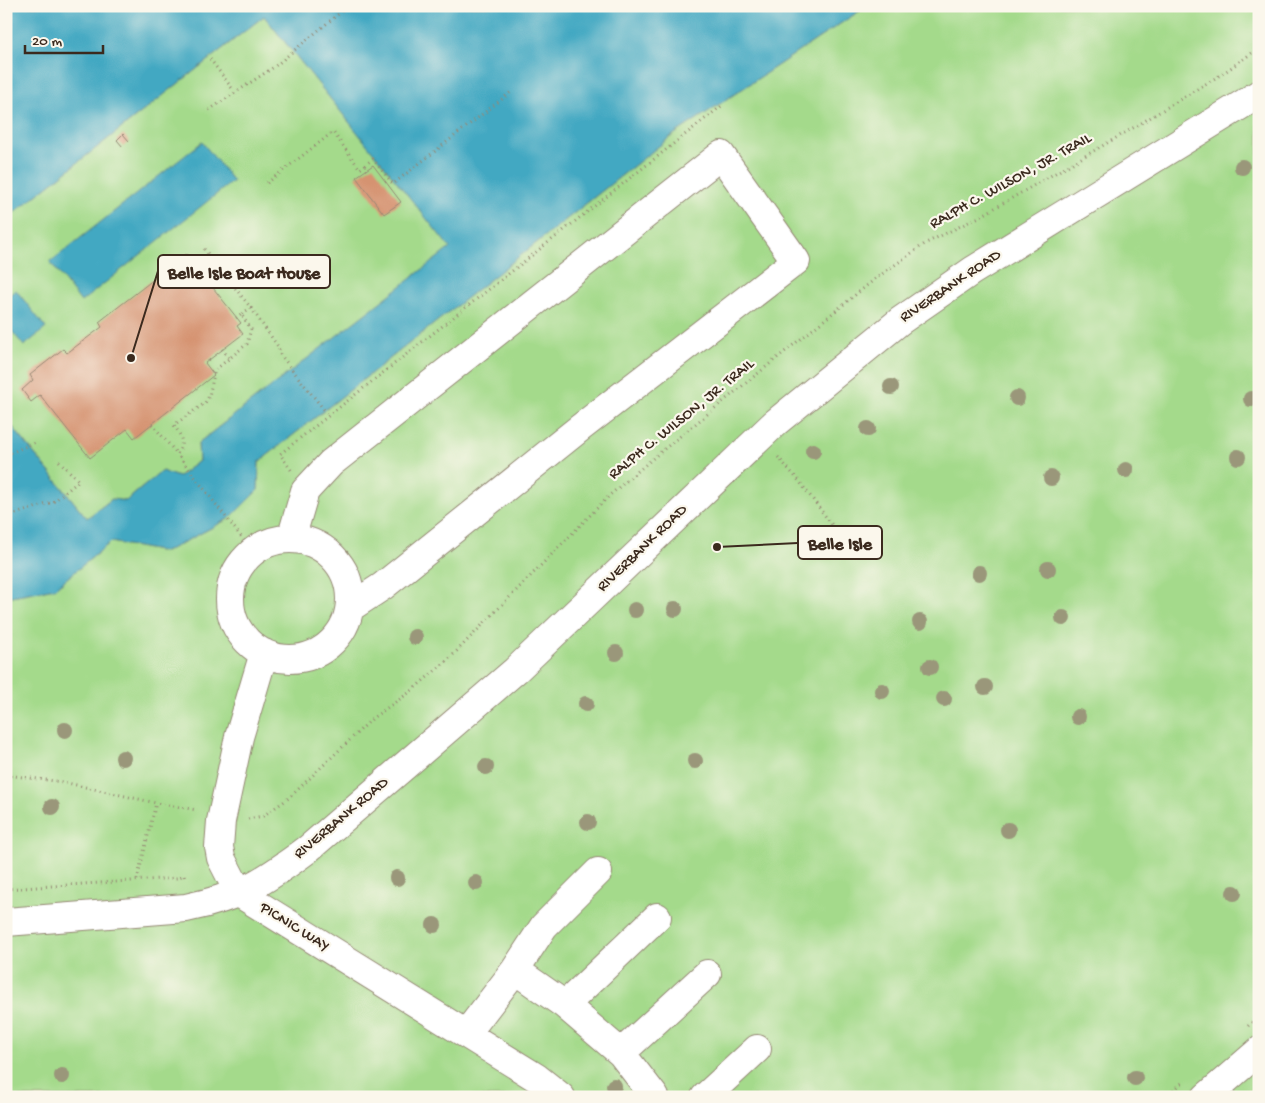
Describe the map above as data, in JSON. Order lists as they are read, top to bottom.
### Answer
{
  "streets": {
    "street": ["RIVERBANK ROAD", "PICNIC WAY"],
    "path": ["RALPH C. WILSON, JR. TRAIL"]
  },
  "crossings": [
    ["RIVERBANK ROAD", "PICNIC WAY"]
  ],
  "places": ["Belle Isle Boat House", "Belle Isle"],
  "scale_bar": "20 m"
}
